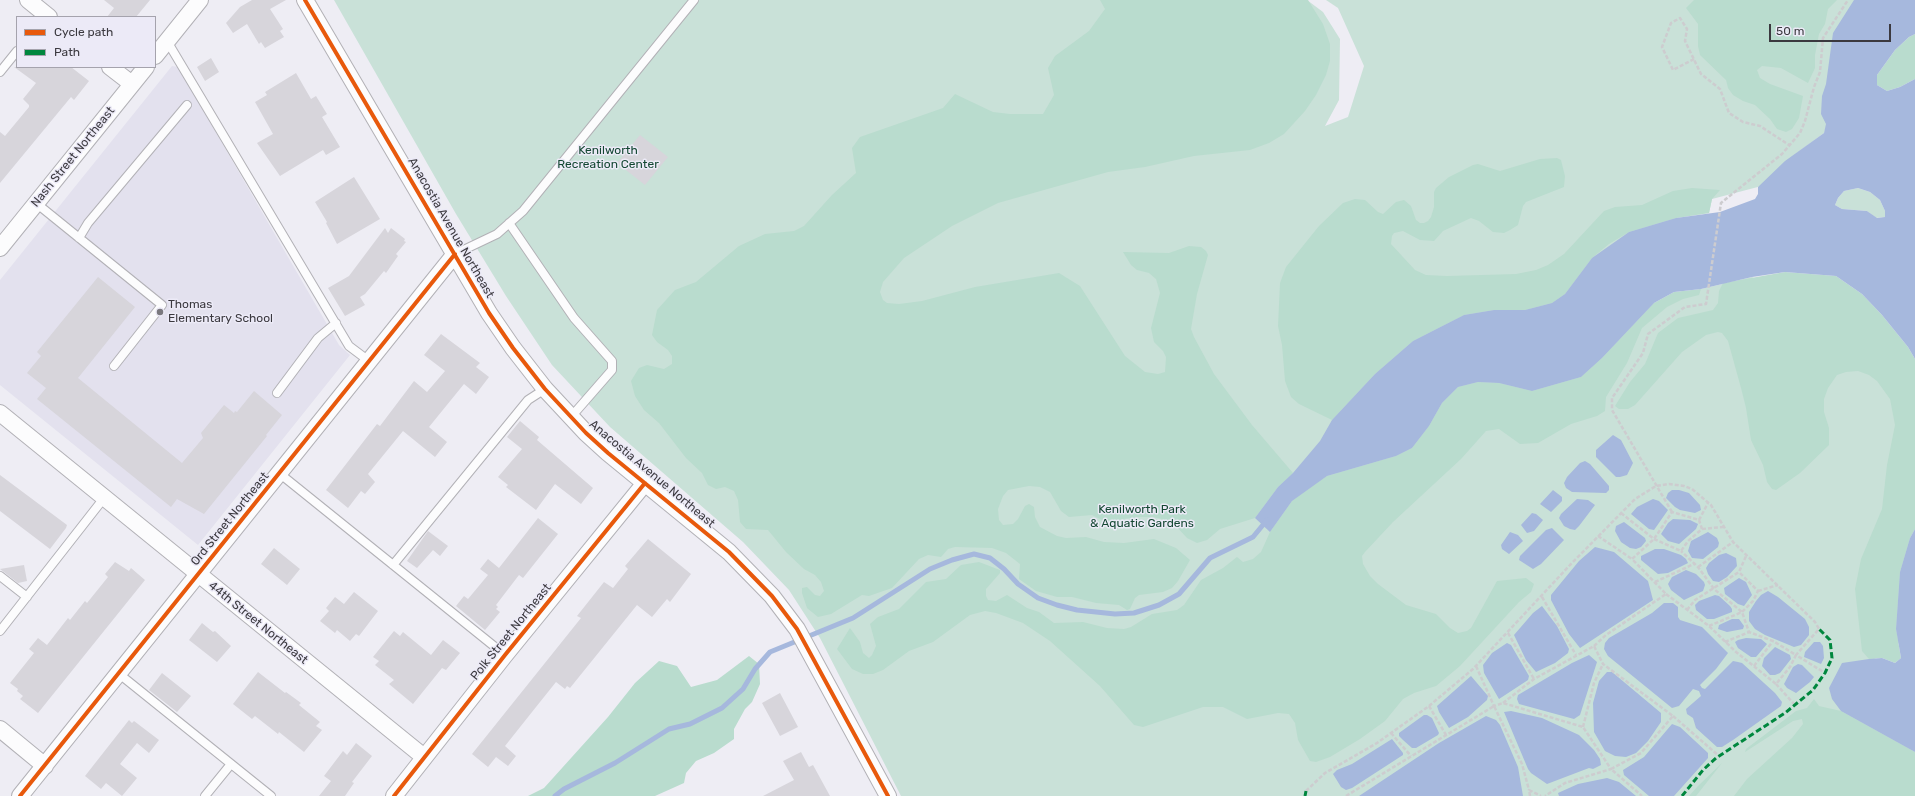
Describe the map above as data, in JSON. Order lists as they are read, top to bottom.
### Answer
{
  "streets": {
    "street": [
      "Nash Street Northeast",
      "Anacostia Avenue Northeast",
      "Ord Street Northeast",
      "44th Street Northeast",
      "Polk Street Northeast"
    ]
  },
  "crossings": [
    ["Anacostia Avenue Northeast", "Ord Street Northeast"],
    ["Anacostia Avenue Northeast", "Polk Street Northeast"],
    ["Ord Street Northeast", "44th Street Northeast"],
    ["44th Street Northeast", "Polk Street Northeast"]
  ],
  "parks": ["Kenilworth Recreation Center", "Kenilworth Park & Aquatic Gardens"],
  "places": ["Thomas Elementary School"],
  "legend": ["Cycle path", "Path"],
  "scale_bar": "50 m"
}
